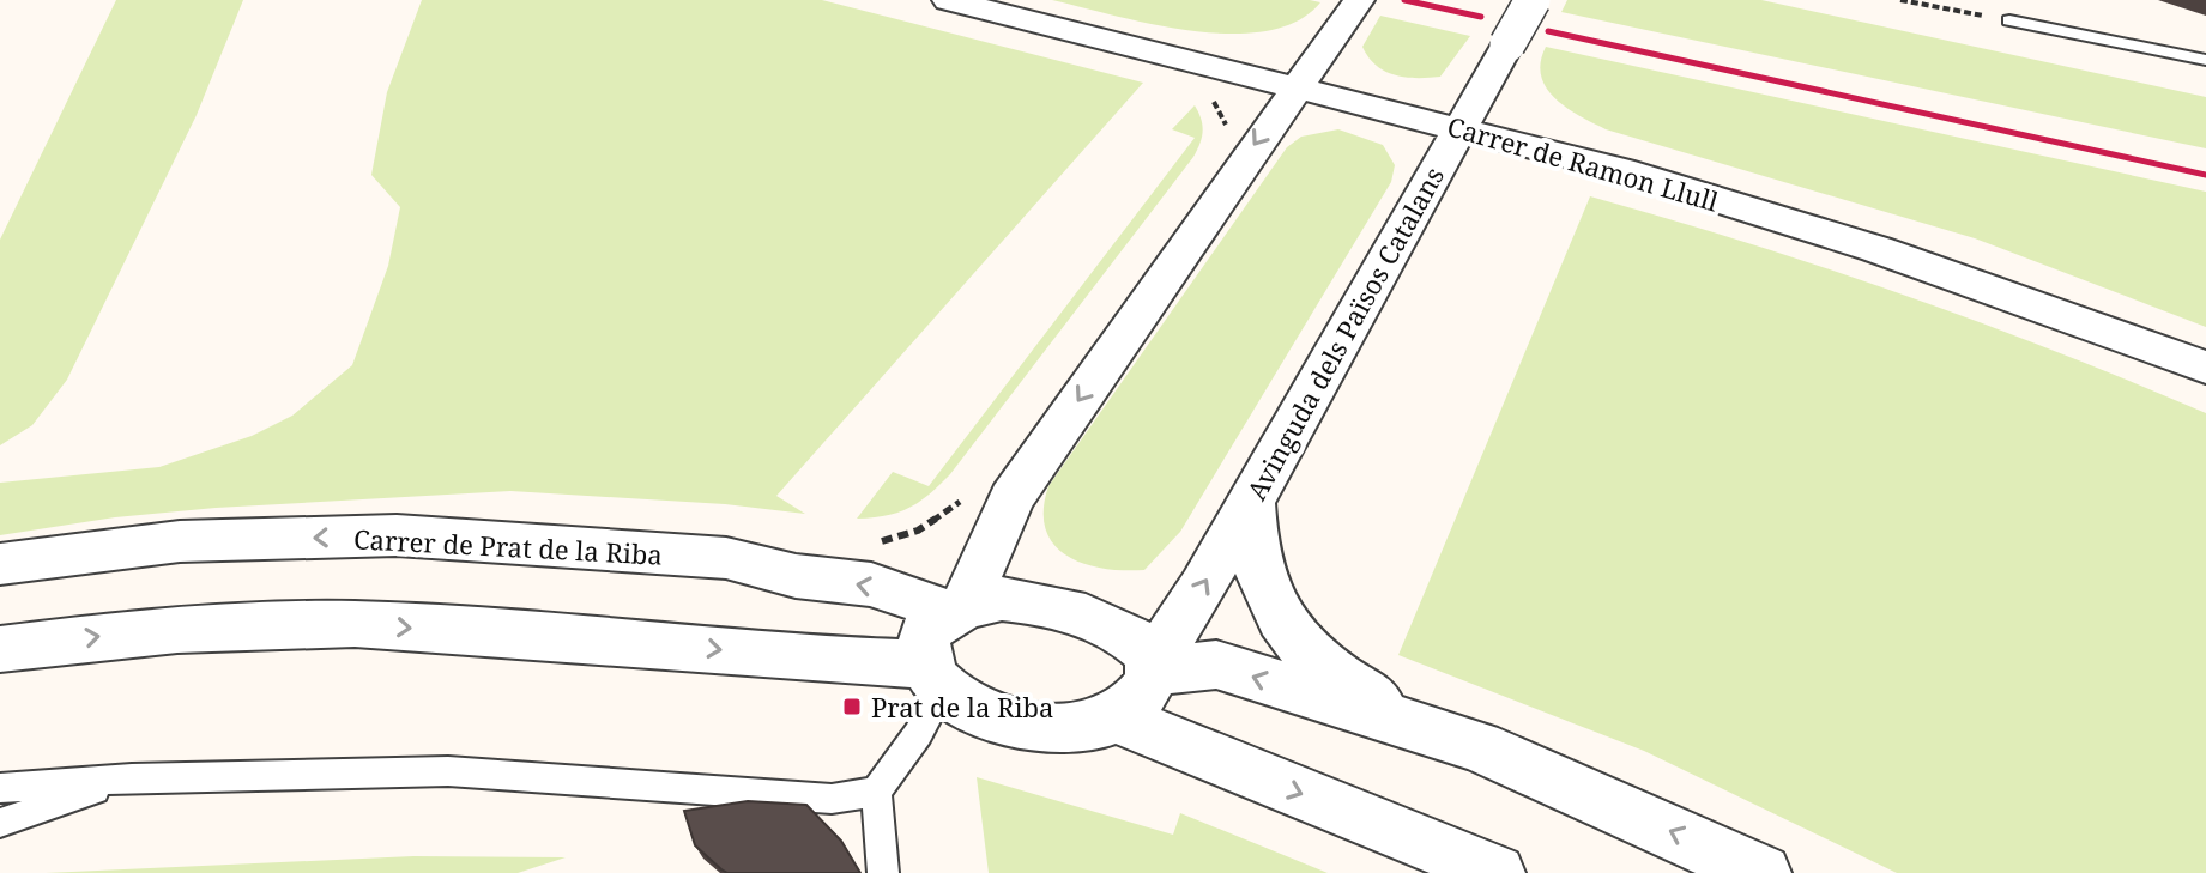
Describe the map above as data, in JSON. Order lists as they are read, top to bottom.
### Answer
{
  "streets": {
    "street": ["Carrer de Ramon Llull", "Avinguda dels Països Catalans", "Carrer de Prat de la Riba"]
  },
  "crossings": [
    ["Carrer de Ramon Llull", "Avinguda dels Països Catalans"]
  ],
  "places": {
    "transit": ["Prat de la Riba"]
  }
}
